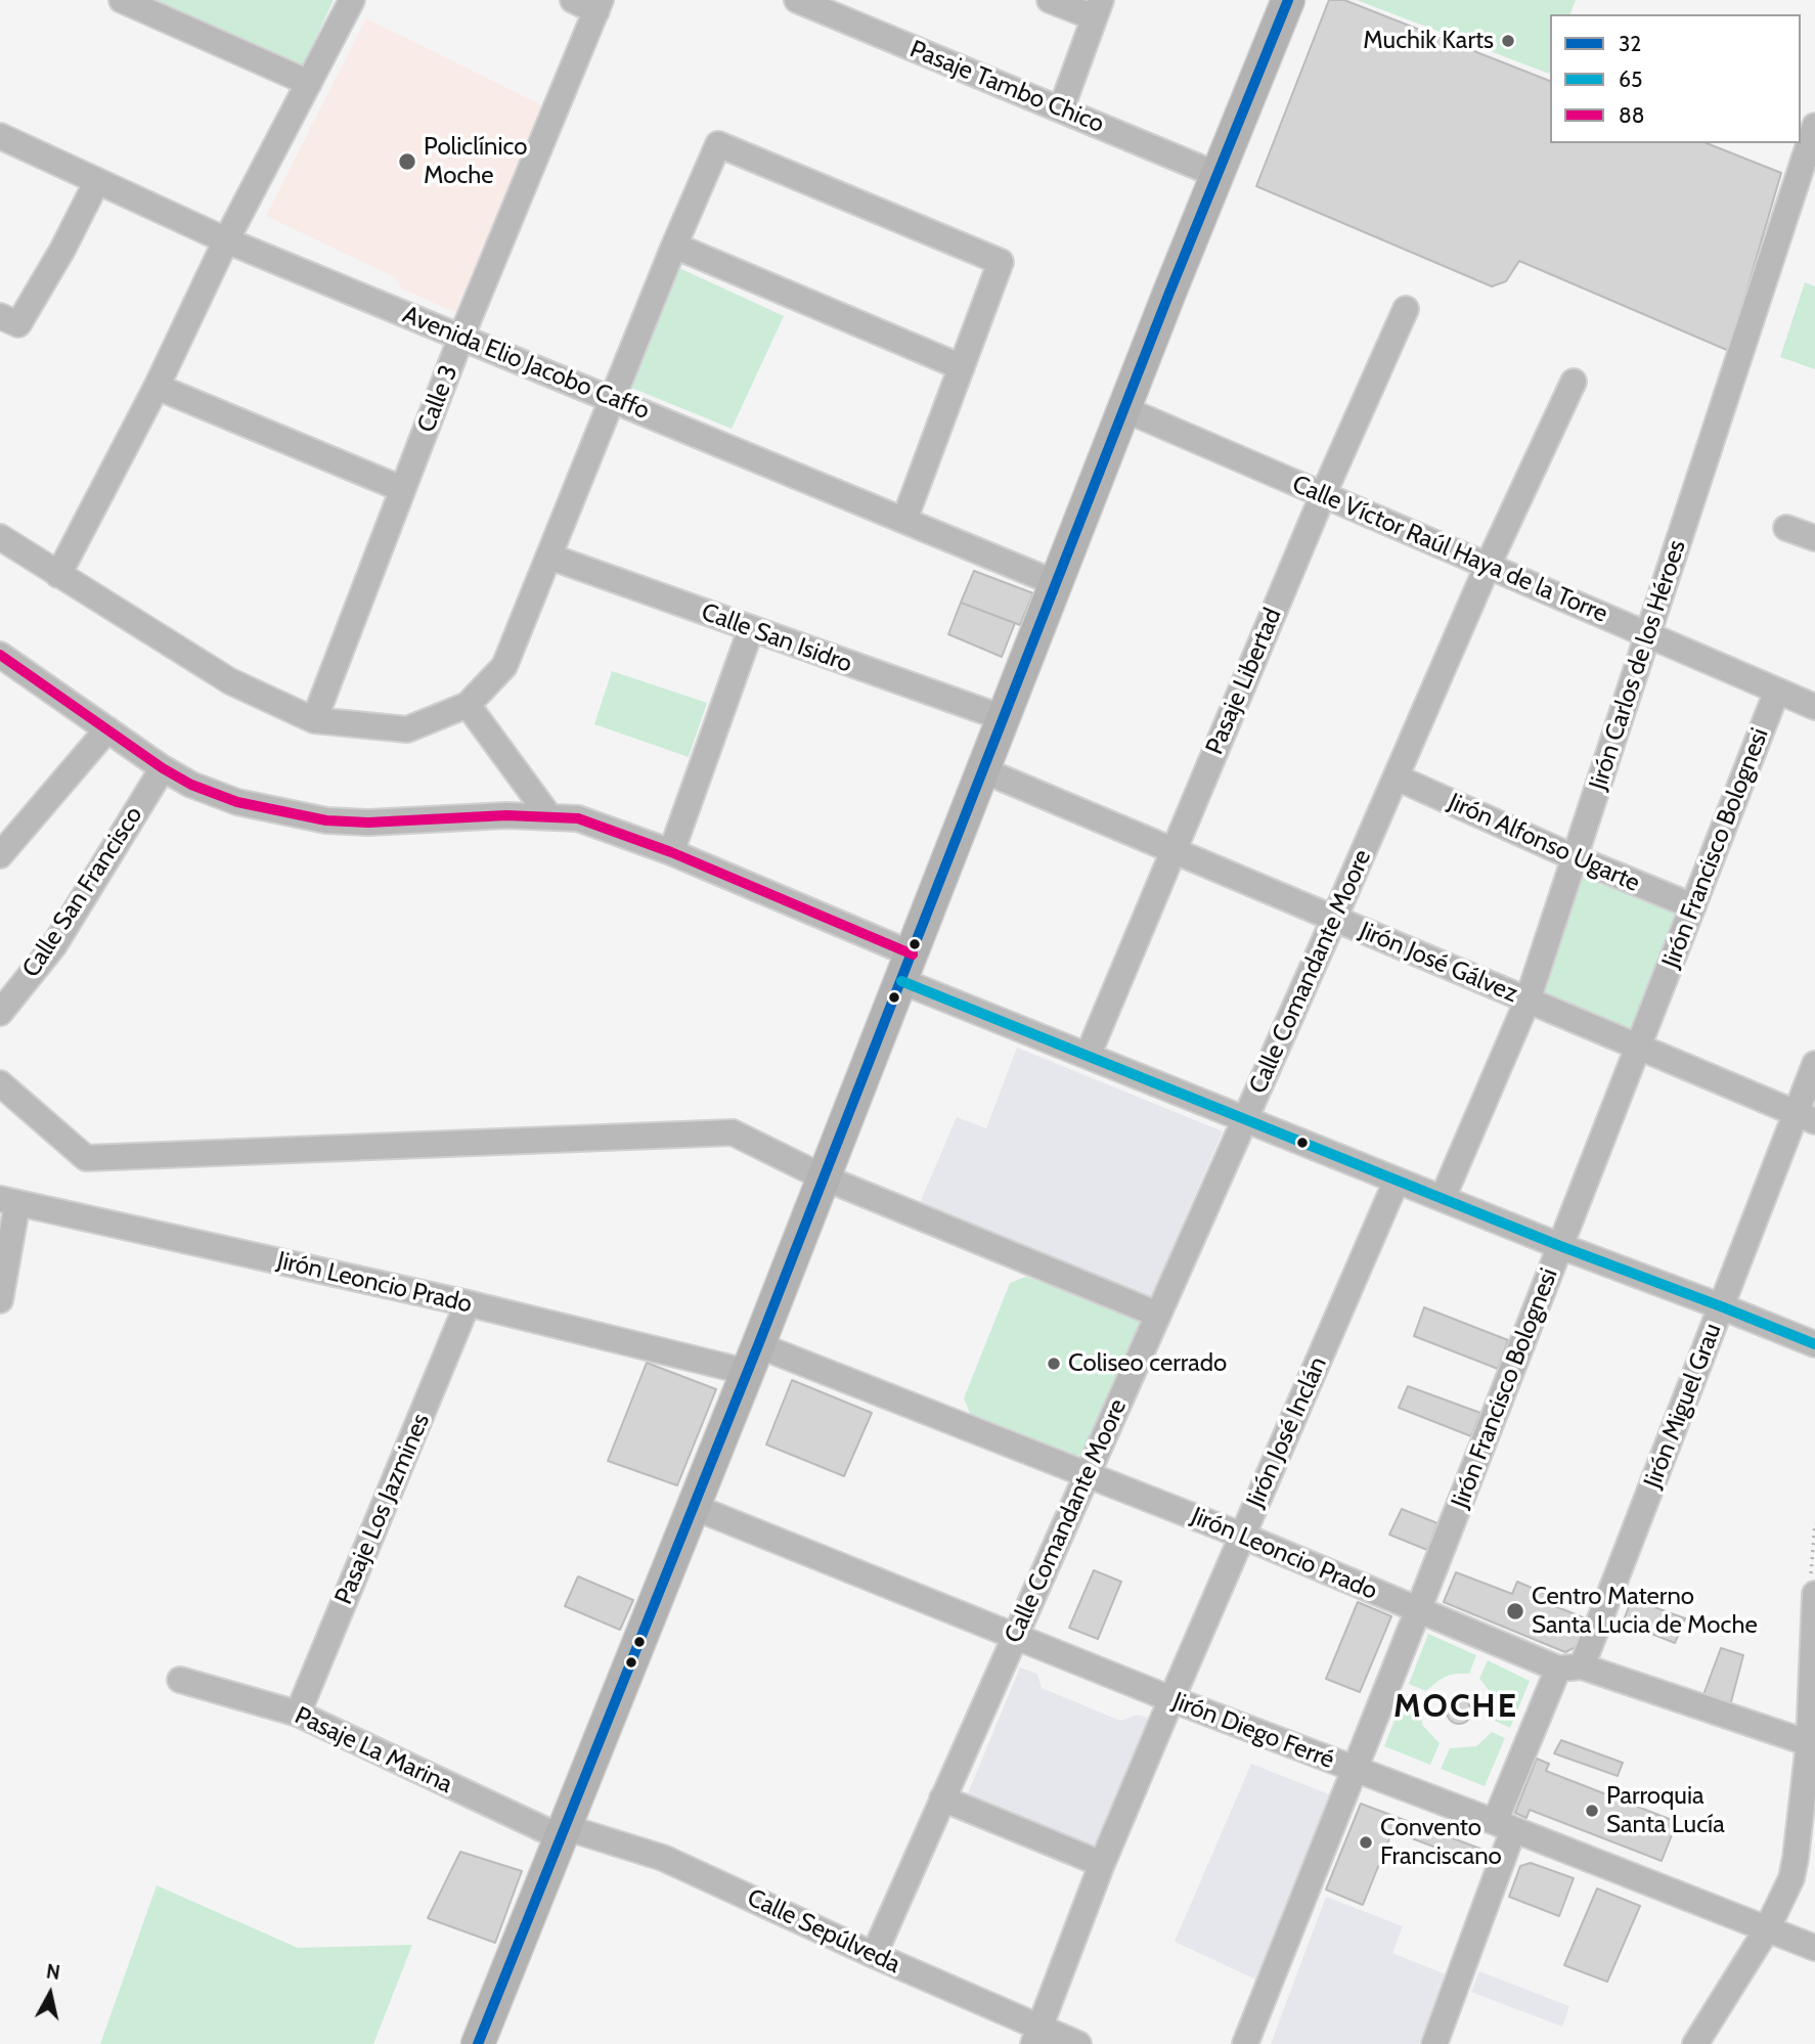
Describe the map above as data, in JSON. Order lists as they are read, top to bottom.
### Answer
{
  "streets": {
    "street": [
      "Pasaje Tambo Chico",
      "Avenida Elio Jacobo Caffo",
      "Calle 3",
      "Calle Víctor Raúl Haya de la Torre",
      "Calle San Isidro",
      "Jirón Carlos de los Héroes",
      "Pasaje Libertad",
      "Jirón Alfonso Ugarte",
      "Jirón Francisco Bolognesi",
      "Calle San Francisco",
      "Jirón José Gálvez",
      "Calle Comandante Moore",
      "Jirón Leoncio Prado",
      "Jirón Miguel Grau",
      "Jirón José Inclán",
      "Pasaje Los Jazmines",
      "Jirón Diego Ferré",
      "Pasaje La Marina",
      "Calle Sepúlveda"
    ]
  },
  "crossings": [
    ["Avenida Elio Jacobo Caffo", "Calle 3"],
    ["Calle Víctor Raúl Haya de la Torre", "Jirón Carlos de los Héroes"],
    ["Calle Víctor Raúl Haya de la Torre", "Pasaje Libertad"],
    ["Calle Víctor Raúl Haya de la Torre", "Jirón Francisco Bolognesi"],
    ["Calle Víctor Raúl Haya de la Torre", "Calle Comandante Moore"],
    ["Jirón Carlos de los Héroes", "Jirón Alfonso Ugarte"],
    ["Jirón Carlos de los Héroes", "Jirón José Gálvez"],
    ["Pasaje Libertad", "Jirón José Gálvez"],
    ["Jirón Alfonso Ugarte", "Jirón Francisco Bolognesi"],
    ["Jirón Alfonso Ugarte", "Calle Comandante Moore"],
    ["Jirón Francisco Bolognesi", "Jirón José Gálvez"],
    ["Jirón Francisco Bolognesi", "Jirón Leoncio Prado"],
    ["Jirón Francisco Bolognesi", "Jirón Diego Ferré"],
    ["Jirón José Gálvez", "Calle Comandante Moore"],
    ["Jirón José Gálvez", "Jirón Miguel Grau"],
    ["Calle Comandante Moore", "Jirón Leoncio Prado"],
    ["Calle Comandante Moore", "Jirón Diego Ferré"],
    ["Calle Comandante Moore", "Calle Sepúlveda"],
    ["Jirón Leoncio Prado", "Jirón Miguel Grau"],
    ["Jirón Leoncio Prado", "Jirón José Inclán"],
    ["Jirón Leoncio Prado", "Pasaje Los Jazmines"],
    ["Jirón Miguel Grau", "Jirón Diego Ferré"],
    ["Jirón José Inclán", "Jirón Diego Ferré"],
    ["Jirón José Inclán", "Calle Sepúlveda"],
    ["Pasaje Los Jazmines", "Pasaje La Marina"],
    ["Pasaje La Marina", "Calle Sepúlveda"]
  ],
  "districts": ["MOCHE"],
  "places": [
    "Muchik Karts",
    "Policlínico Moche",
    "Coliseo cerrado",
    "Centro Materno Santa Lucia de Moche",
    "Parroquia Santa Lucía",
    "Convento Franciscano"
  ],
  "lines": ["transit line 32", "transit line 88", "transit line 65"],
  "legend": ["32", "65", "88"],
  "north": "top"
}
